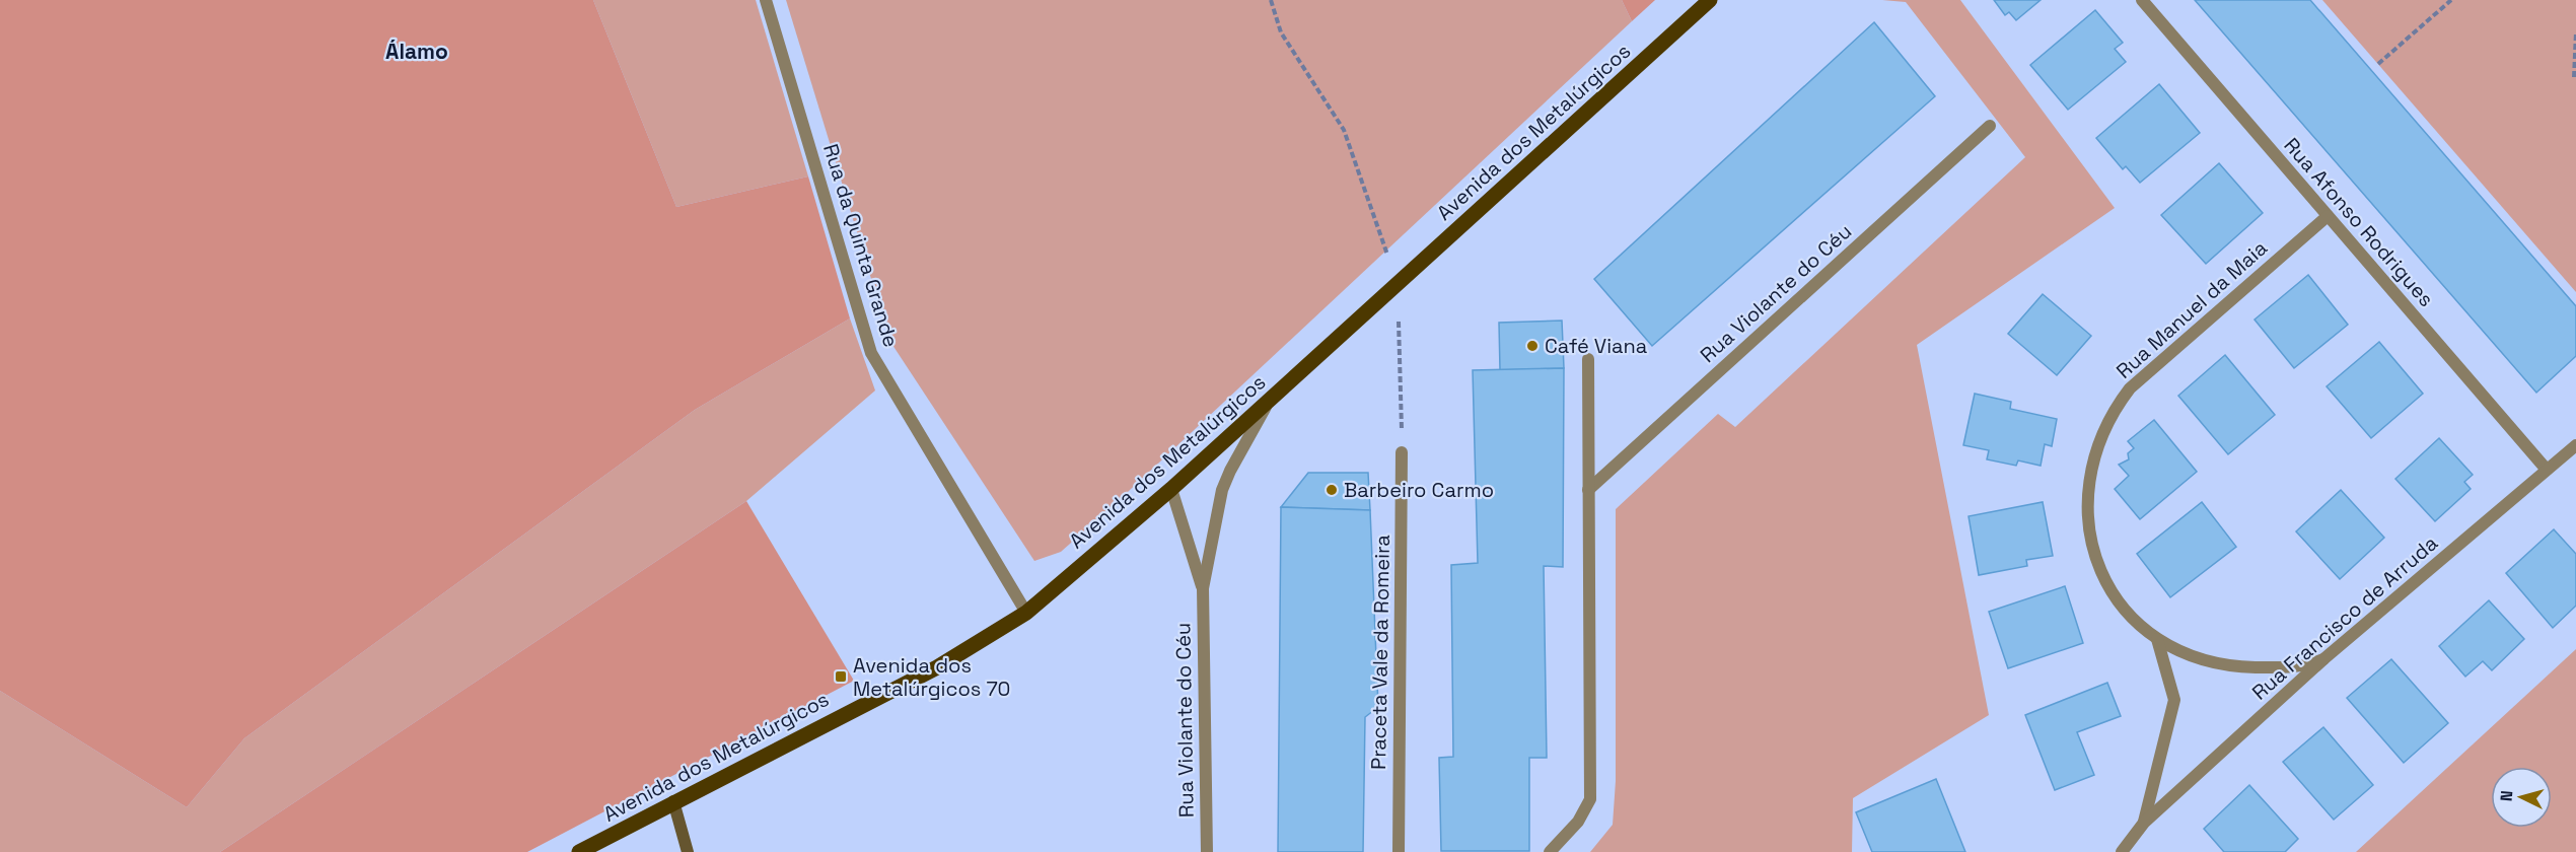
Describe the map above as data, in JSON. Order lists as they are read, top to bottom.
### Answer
{
  "streets": {
    "main road": ["Avenida dos Metalúrgicos"],
    "street": [
      "Rua Afonso Rodrigues",
      "Rua da Quinta Grande",
      "Rua Violante do Céu",
      "Rua Manuel da Maia",
      "Rua Francisco de Arruda",
      "Praceta Vale da Romeira"
    ]
  },
  "crossings": [
    ["Avenida dos Metalúrgicos", "Rua da Quinta Grande"],
    ["Avenida dos Metalúrgicos", "Rua Violante do Céu"],
    ["Rua Afonso Rodrigues", "Rua Manuel da Maia"],
    ["Rua Afonso Rodrigues", "Rua Francisco de Arruda"],
    ["Rua Manuel da Maia", "Rua Francisco de Arruda"]
  ],
  "districts": ["Álamo"],
  "places": {
    "other": ["Café Viana", "Barbeiro Carmo"],
    "transit": ["Avenida dos Metalúrgicos 70"]
  },
  "north": "left"
}
